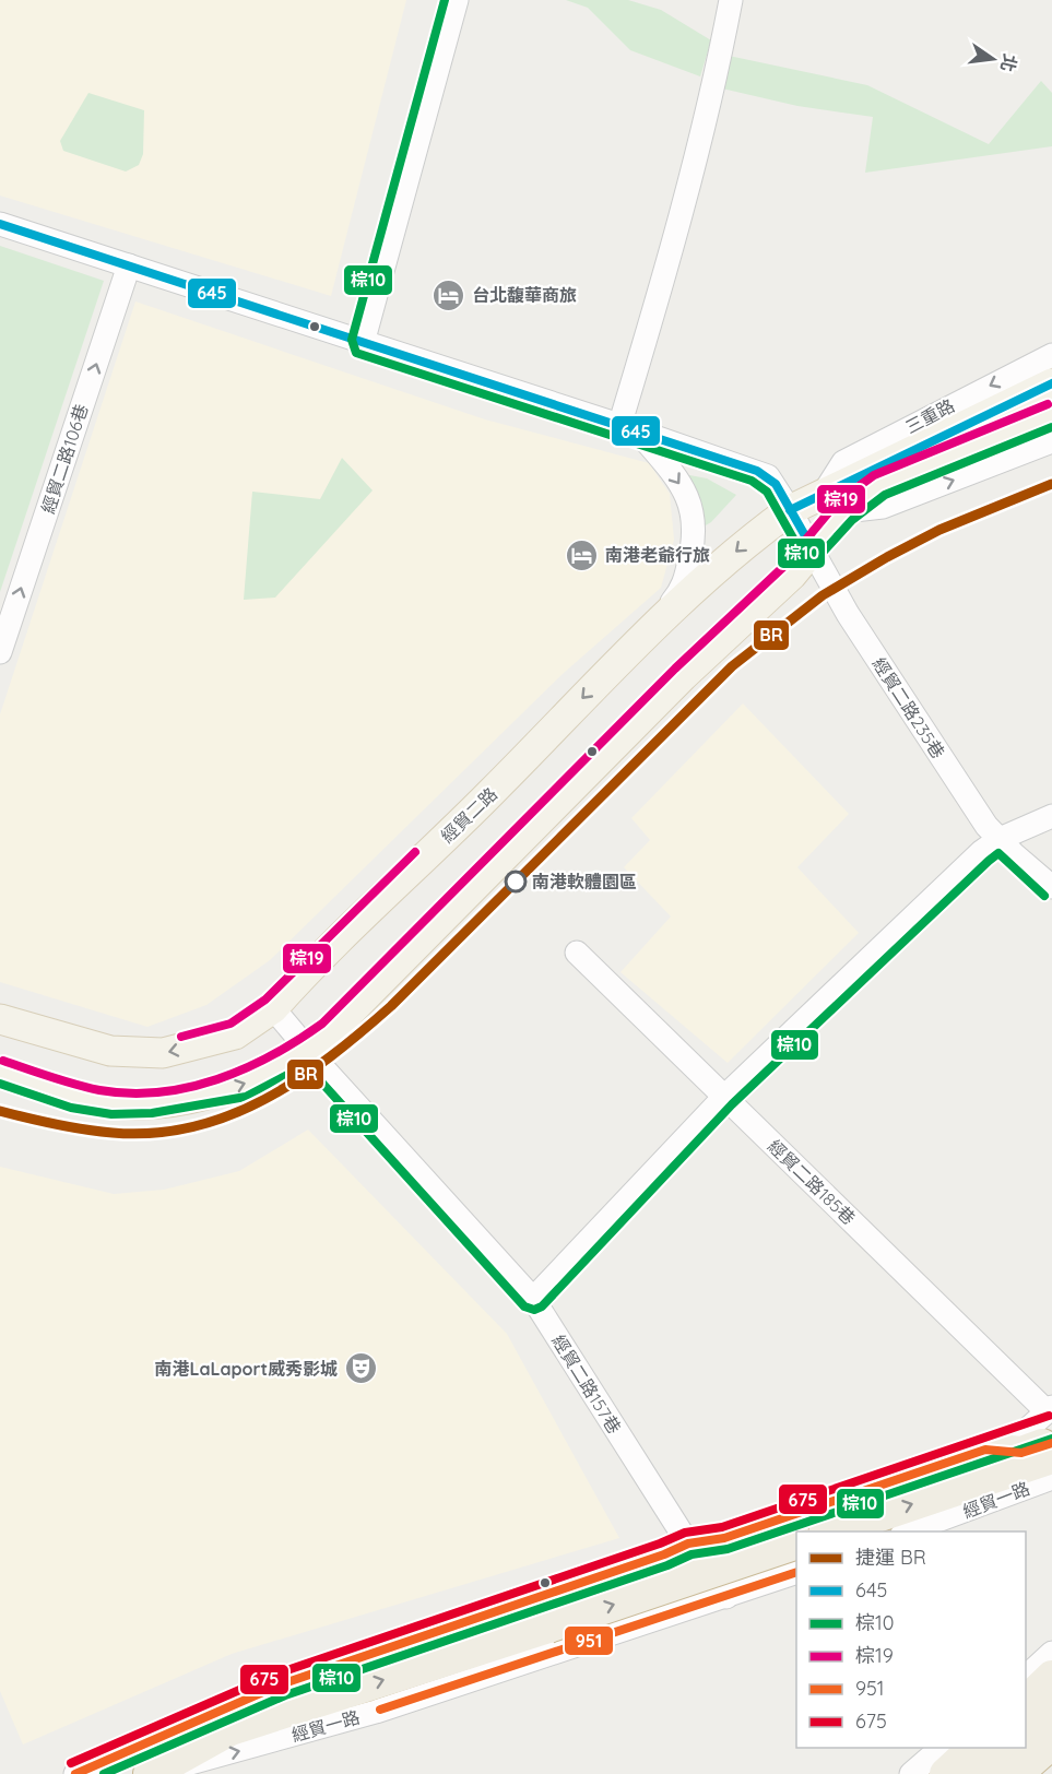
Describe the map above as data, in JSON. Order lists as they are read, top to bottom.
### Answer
{
  "streets": {
    "main road": ["經貿二路"],
    "street": [
      "三重路",
      "經貿二路106巷",
      "經貿二路235巷",
      "經貿二路185巷",
      "經貿二路157巷",
      "經貿一路"
    ]
  },
  "crossings": [
    ["三重路", "經貿二路"],
    ["經貿二路235巷", "經貿二路"],
    ["經貿二路", "經貿二路157巷"],
    ["經貿二路157巷", "經貿一路"]
  ],
  "one_way": ["經貿二路106巷"],
  "places": {
    "hotel": ["台北馥華商旅", "南港老爺行旅"],
    "other": ["南港軟體園區"],
    "theatre": ["南港LaLaport威秀影城"]
  },
  "lines": [
    "transit line 棕10",
    "transit line 645",
    "transit line 棕19",
    "metro line BR",
    "transit line 675",
    "transit line 951"
  ],
  "legend": [
    "捷運 BR",
    "645",
    "棕10",
    "棕19",
    "951",
    "675"
  ],
  "north": "right"
}
